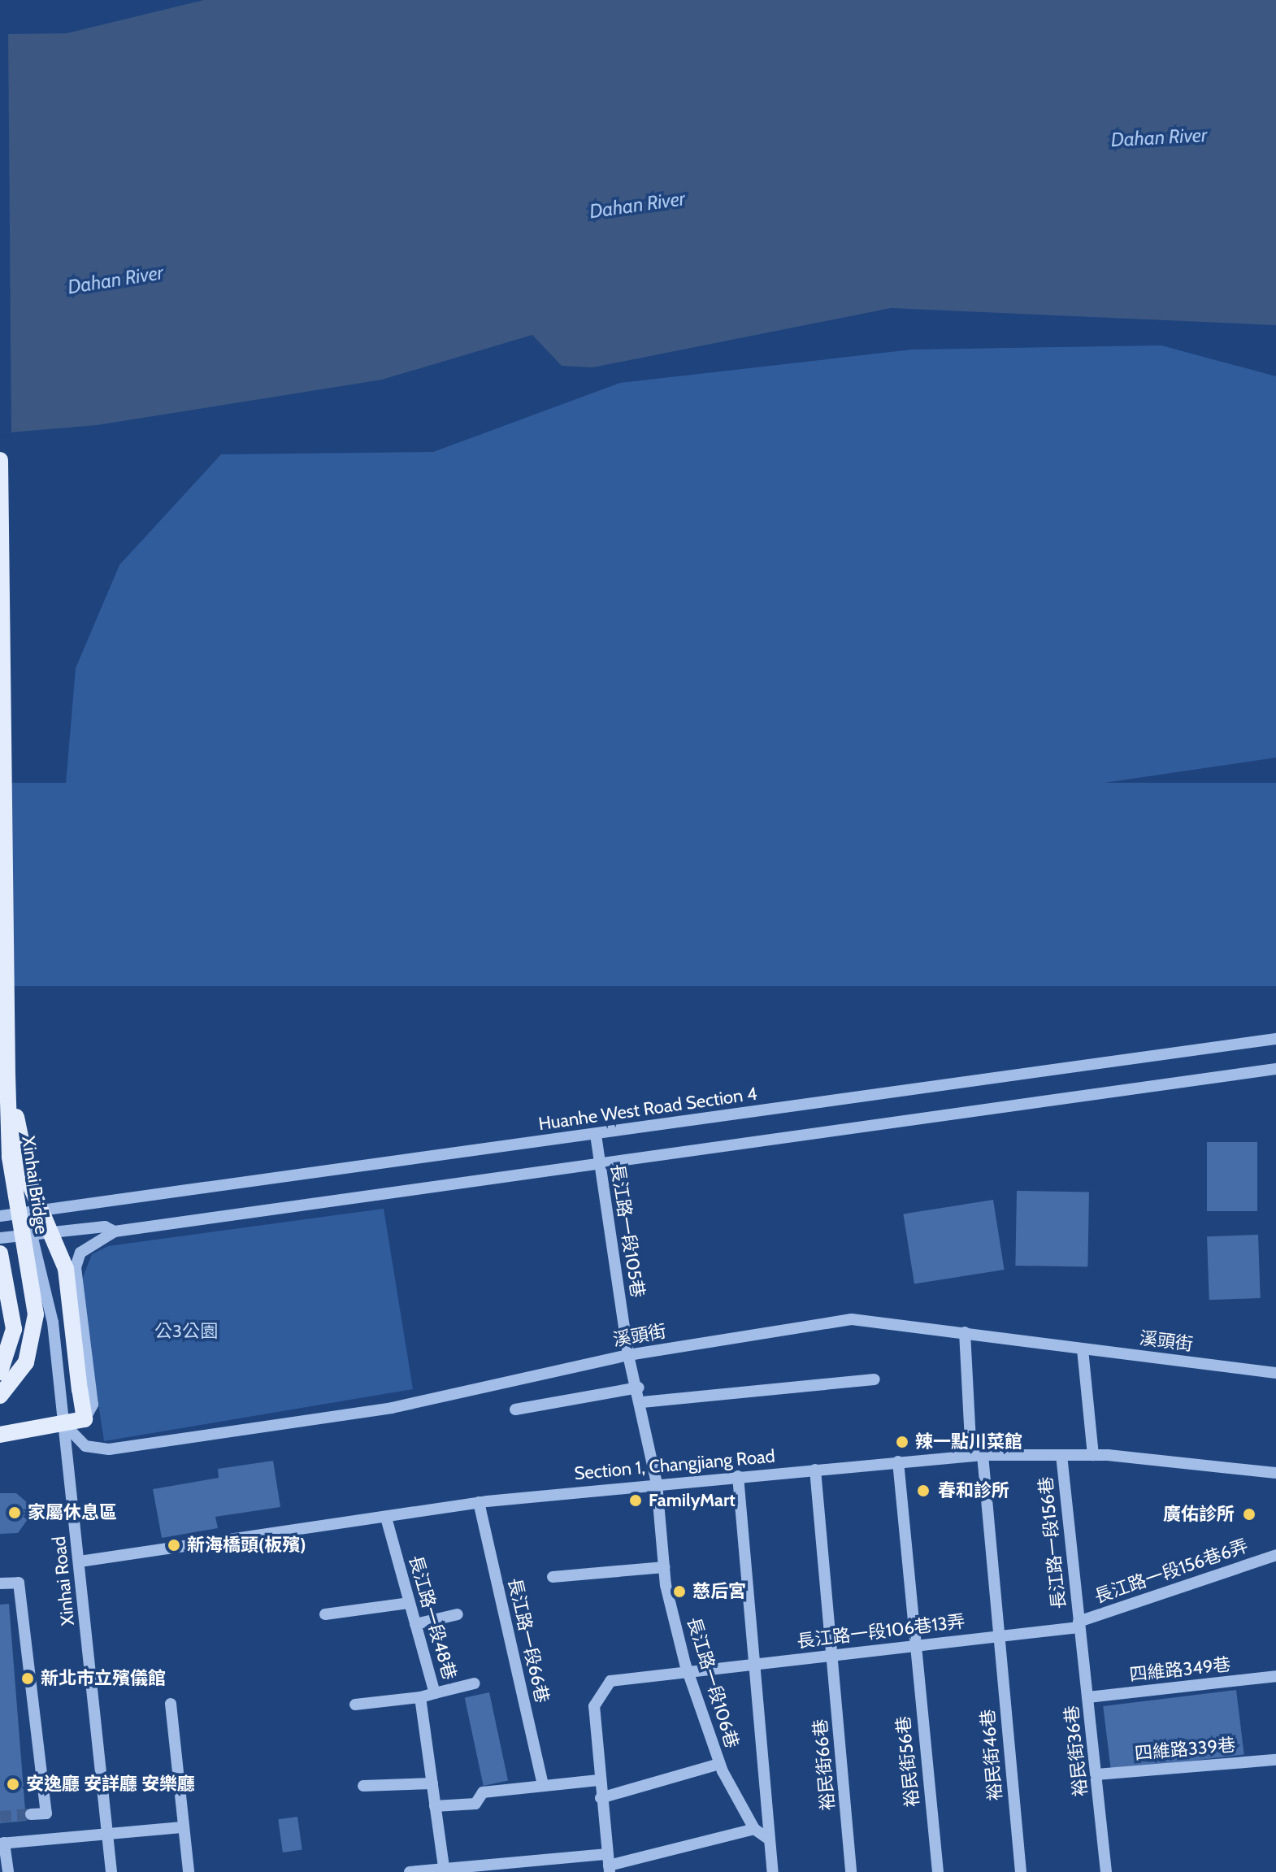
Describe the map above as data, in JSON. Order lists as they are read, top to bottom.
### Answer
{
  "streets": {
    "main road": ["Xinhai Bridge"],
    "street": [
      "Huanhe West Road Section 4",
      "長江路一段105巷",
      "溪頭街",
      "Section 1, Changjiang Road",
      "長江路一段156巷",
      "長江路一段156巷6弄",
      "Xinhai Road",
      "長江路一段48巷",
      "長江路一段106巷13弄",
      "長江路一段66巷",
      "四維路349巷",
      "長江路一段106巷",
      "四維路339巷",
      "裕民街36巷",
      "裕民街46巷",
      "裕民街56巷",
      "裕民街66巷"
    ]
  },
  "crossings": [
    ["Huanhe West Road Section 4", "長江路一段105巷"],
    ["Huanhe West Road Section 4", "Xinhai Road"],
    ["長江路一段105巷", "溪頭街"],
    ["長江路一段105巷", "Section 1, Changjiang Road"],
    ["長江路一段105巷", "長江路一段106巷"],
    ["溪頭街", "Xinhai Road"],
    ["溪頭街", "裕民街46巷"],
    ["Section 1, Changjiang Road", "長江路一段156巷"],
    ["Section 1, Changjiang Road", "Xinhai Road"],
    ["Section 1, Changjiang Road", "長江路一段48巷"],
    ["Section 1, Changjiang Road", "長江路一段66巷"],
    ["Section 1, Changjiang Road", "長江路一段106巷"],
    ["Section 1, Changjiang Road", "裕民街46巷"],
    ["Section 1, Changjiang Road", "裕民街56巷"],
    ["Section 1, Changjiang Road", "裕民街66巷"],
    ["長江路一段156巷", "長江路一段156巷6弄"],
    ["長江路一段156巷", "長江路一段106巷13弄"],
    ["長江路一段156巷", "裕民街36巷"],
    ["長江路一段156巷6弄", "長江路一段106巷13弄"],
    ["長江路一段156巷6弄", "裕民街36巷"],
    ["長江路一段106巷13弄", "長江路一段106巷"],
    ["長江路一段106巷13弄", "裕民街36巷"],
    ["長江路一段106巷13弄", "裕民街46巷"],
    ["長江路一段106巷13弄", "裕民街56巷"],
    ["長江路一段106巷13弄", "裕民街66巷"],
    ["四維路349巷", "裕民街36巷"],
    ["四維路339巷", "裕民街36巷"]
  ],
  "water": ["Dahan River"],
  "parks": ["公3公園"],
  "places": [
    "辣一點川菜館",
    "春和診所",
    "FamilyMart",
    "家屬休息區",
    "廣佑診所",
    "新海橋頭(板殯)",
    "慈后宮",
    "新北市立殯儀館",
    "安逸廳 安詳廳 安樂廳"
  ]
}
